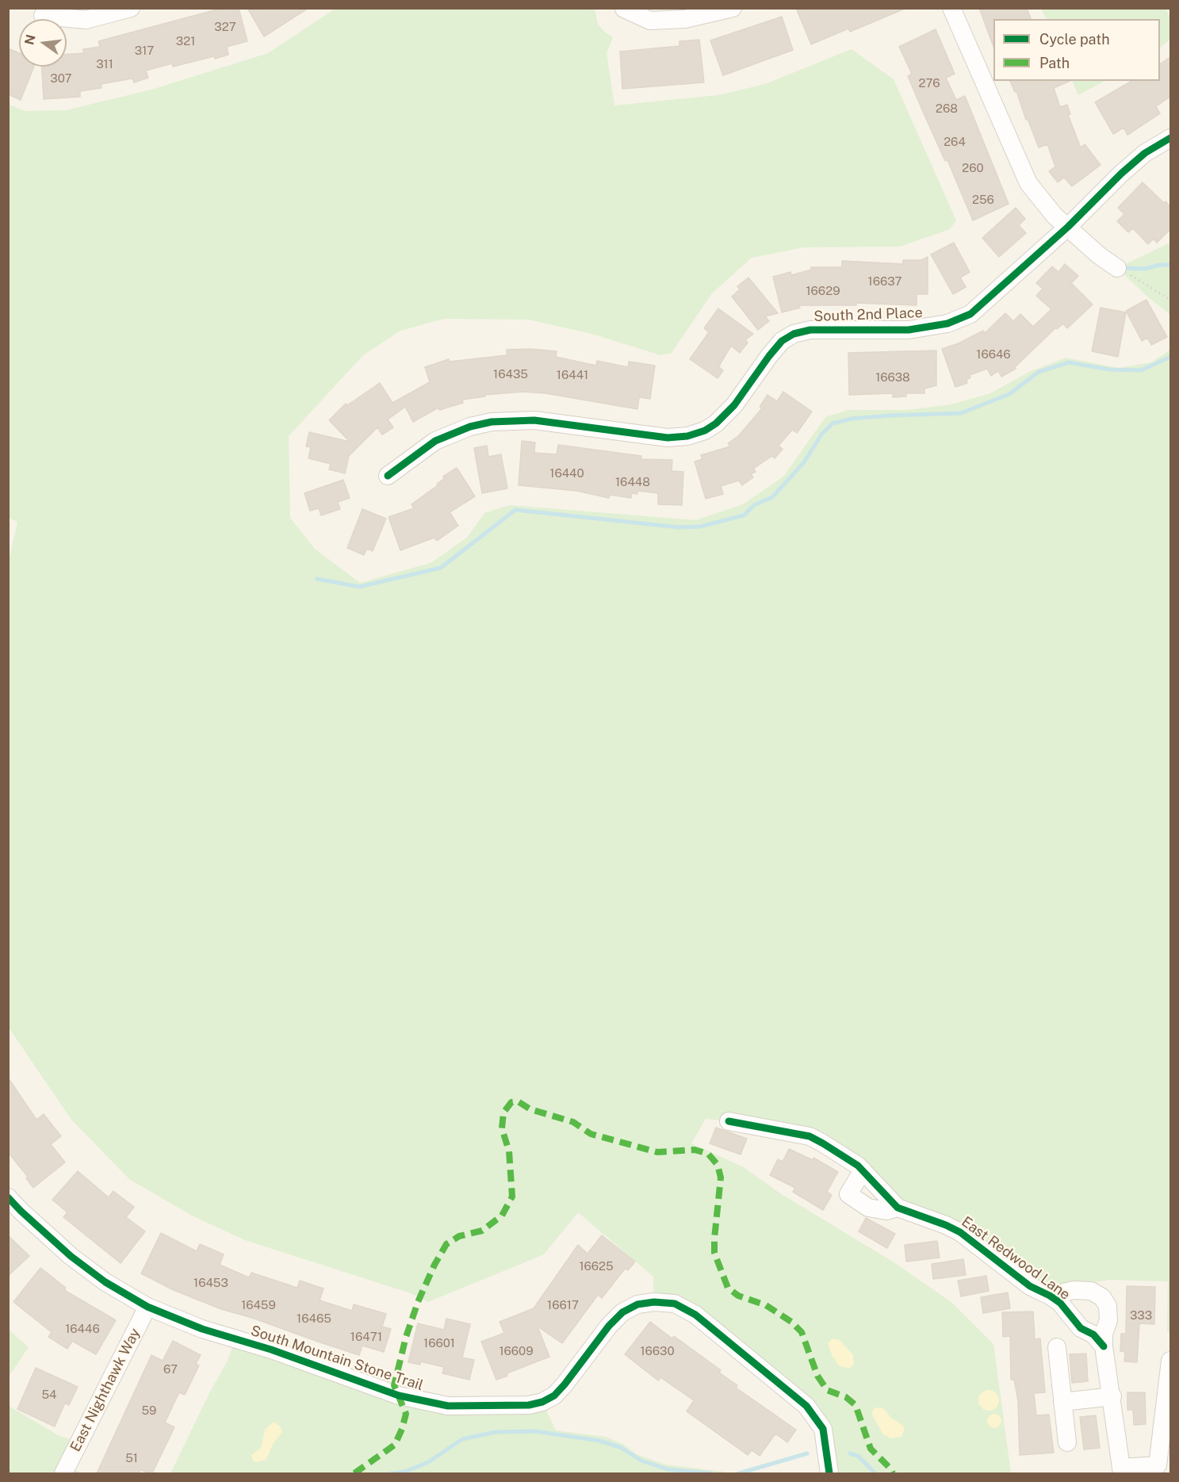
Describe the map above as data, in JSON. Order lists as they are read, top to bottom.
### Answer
{
  "streets": {
    "street": [
      "South 2nd Place",
      "East Redwood Lane",
      "South Mountain Stone Trail",
      "East Nighthawk Way"
    ]
  },
  "crossings": [
    ["South Mountain Stone Trail", "East Nighthawk Way"]
  ],
  "house_numbers": [
    "327",
    "321",
    "317",
    "311",
    "307",
    "276",
    "268",
    "264",
    "260",
    "256",
    "16637",
    "16629",
    "16646",
    "16435",
    "16441",
    "16638",
    "16440",
    "16448",
    "16625",
    "16453",
    "16459",
    "16617",
    "333",
    "16465",
    "16446",
    "16471",
    "16601",
    "16609",
    "16630",
    "67",
    "54",
    "59",
    "51"
  ],
  "legend": ["Cycle path", "Path"],
  "north": "left"
}
